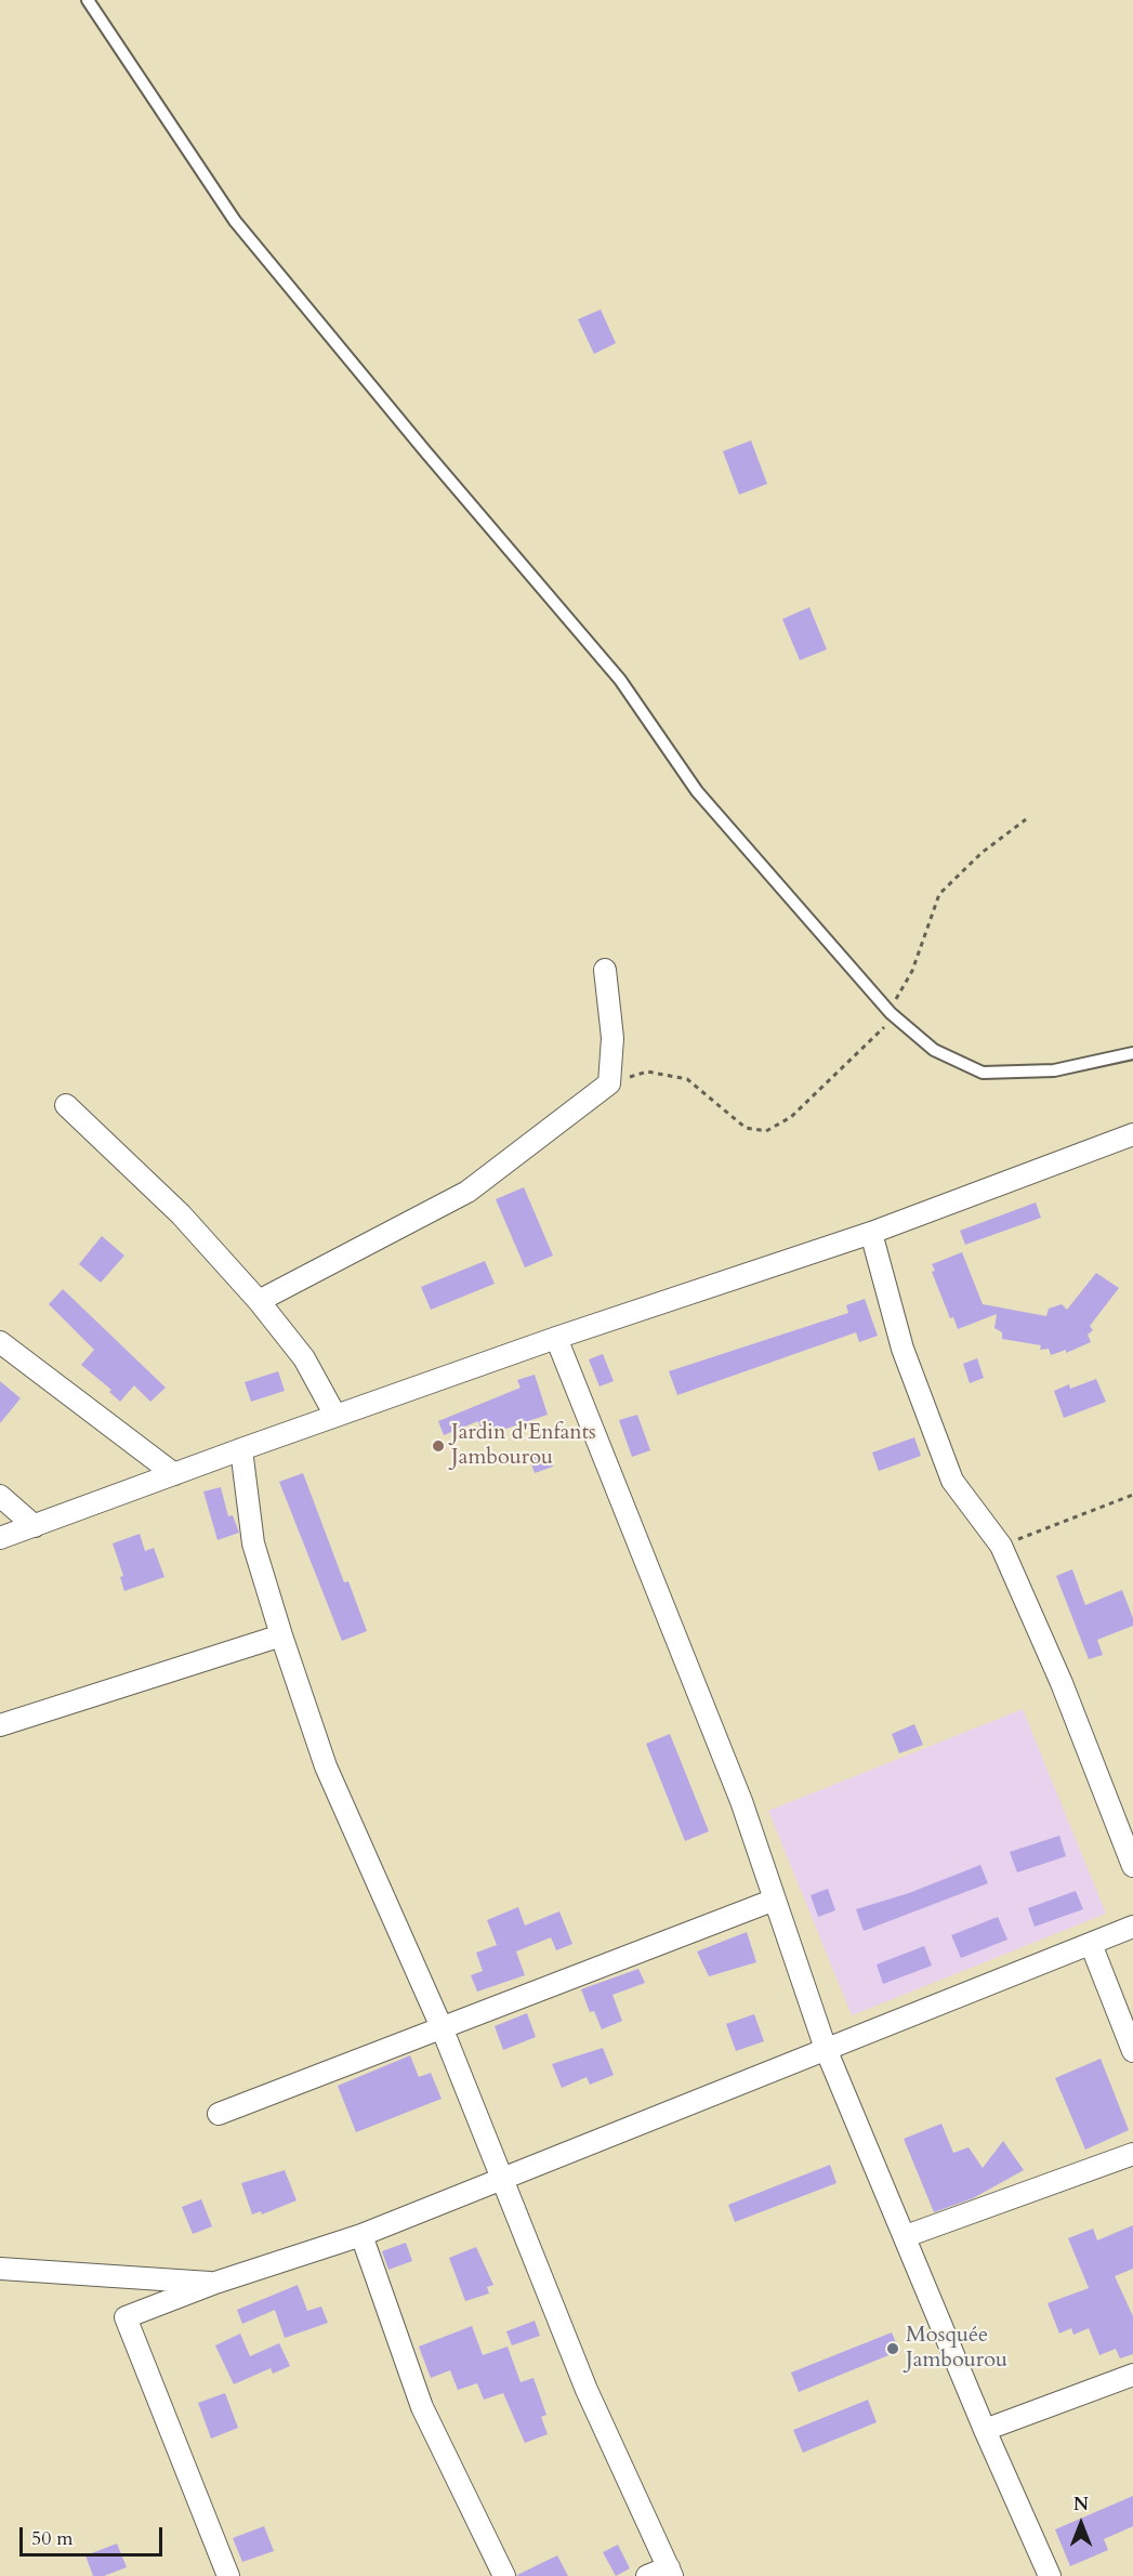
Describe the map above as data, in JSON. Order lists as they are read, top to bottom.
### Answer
{
  "places": ["Jardin d'Enfants Jambourou", "Mosquée Jambourou"],
  "scale_bar": "50 m",
  "north": "top"
}
